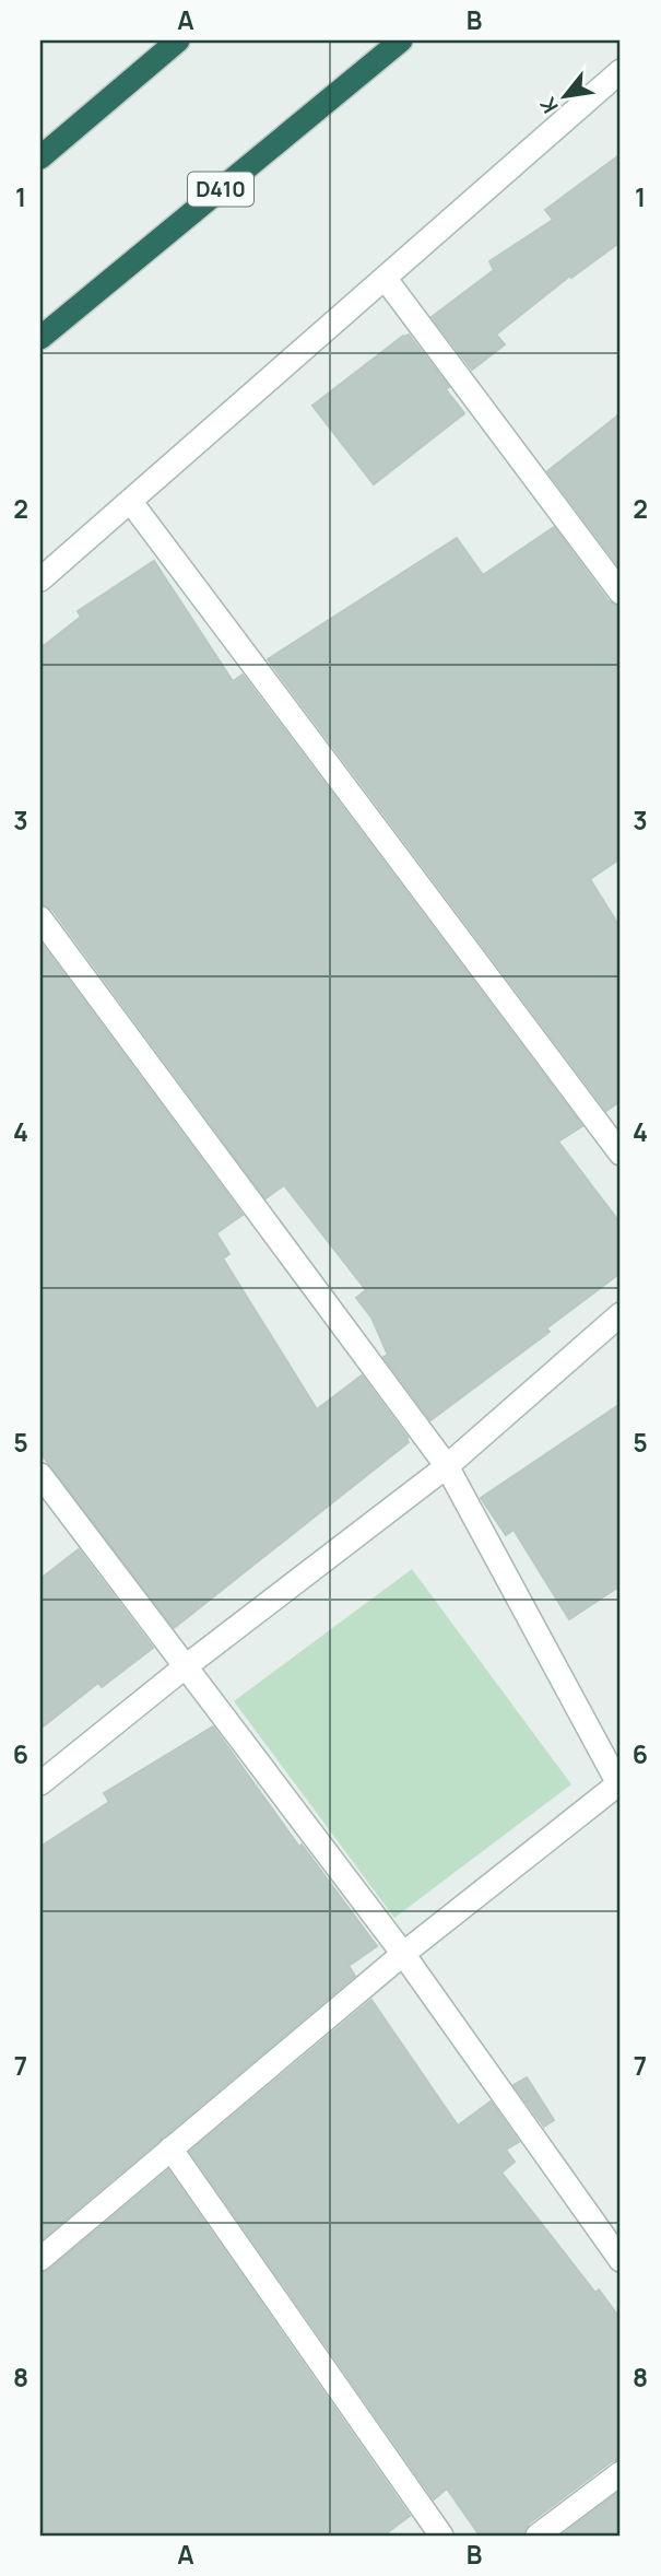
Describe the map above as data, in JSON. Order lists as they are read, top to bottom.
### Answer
{
  "streets": {
    "highway": ["D410"]
  },
  "north": "bottom left",
  "grid": {
    "columns": ["A", "B"],
    "rows": [
      "1",
      "2",
      "3",
      "4",
      "5",
      "6",
      "7",
      "8"
    ]
  }
}
